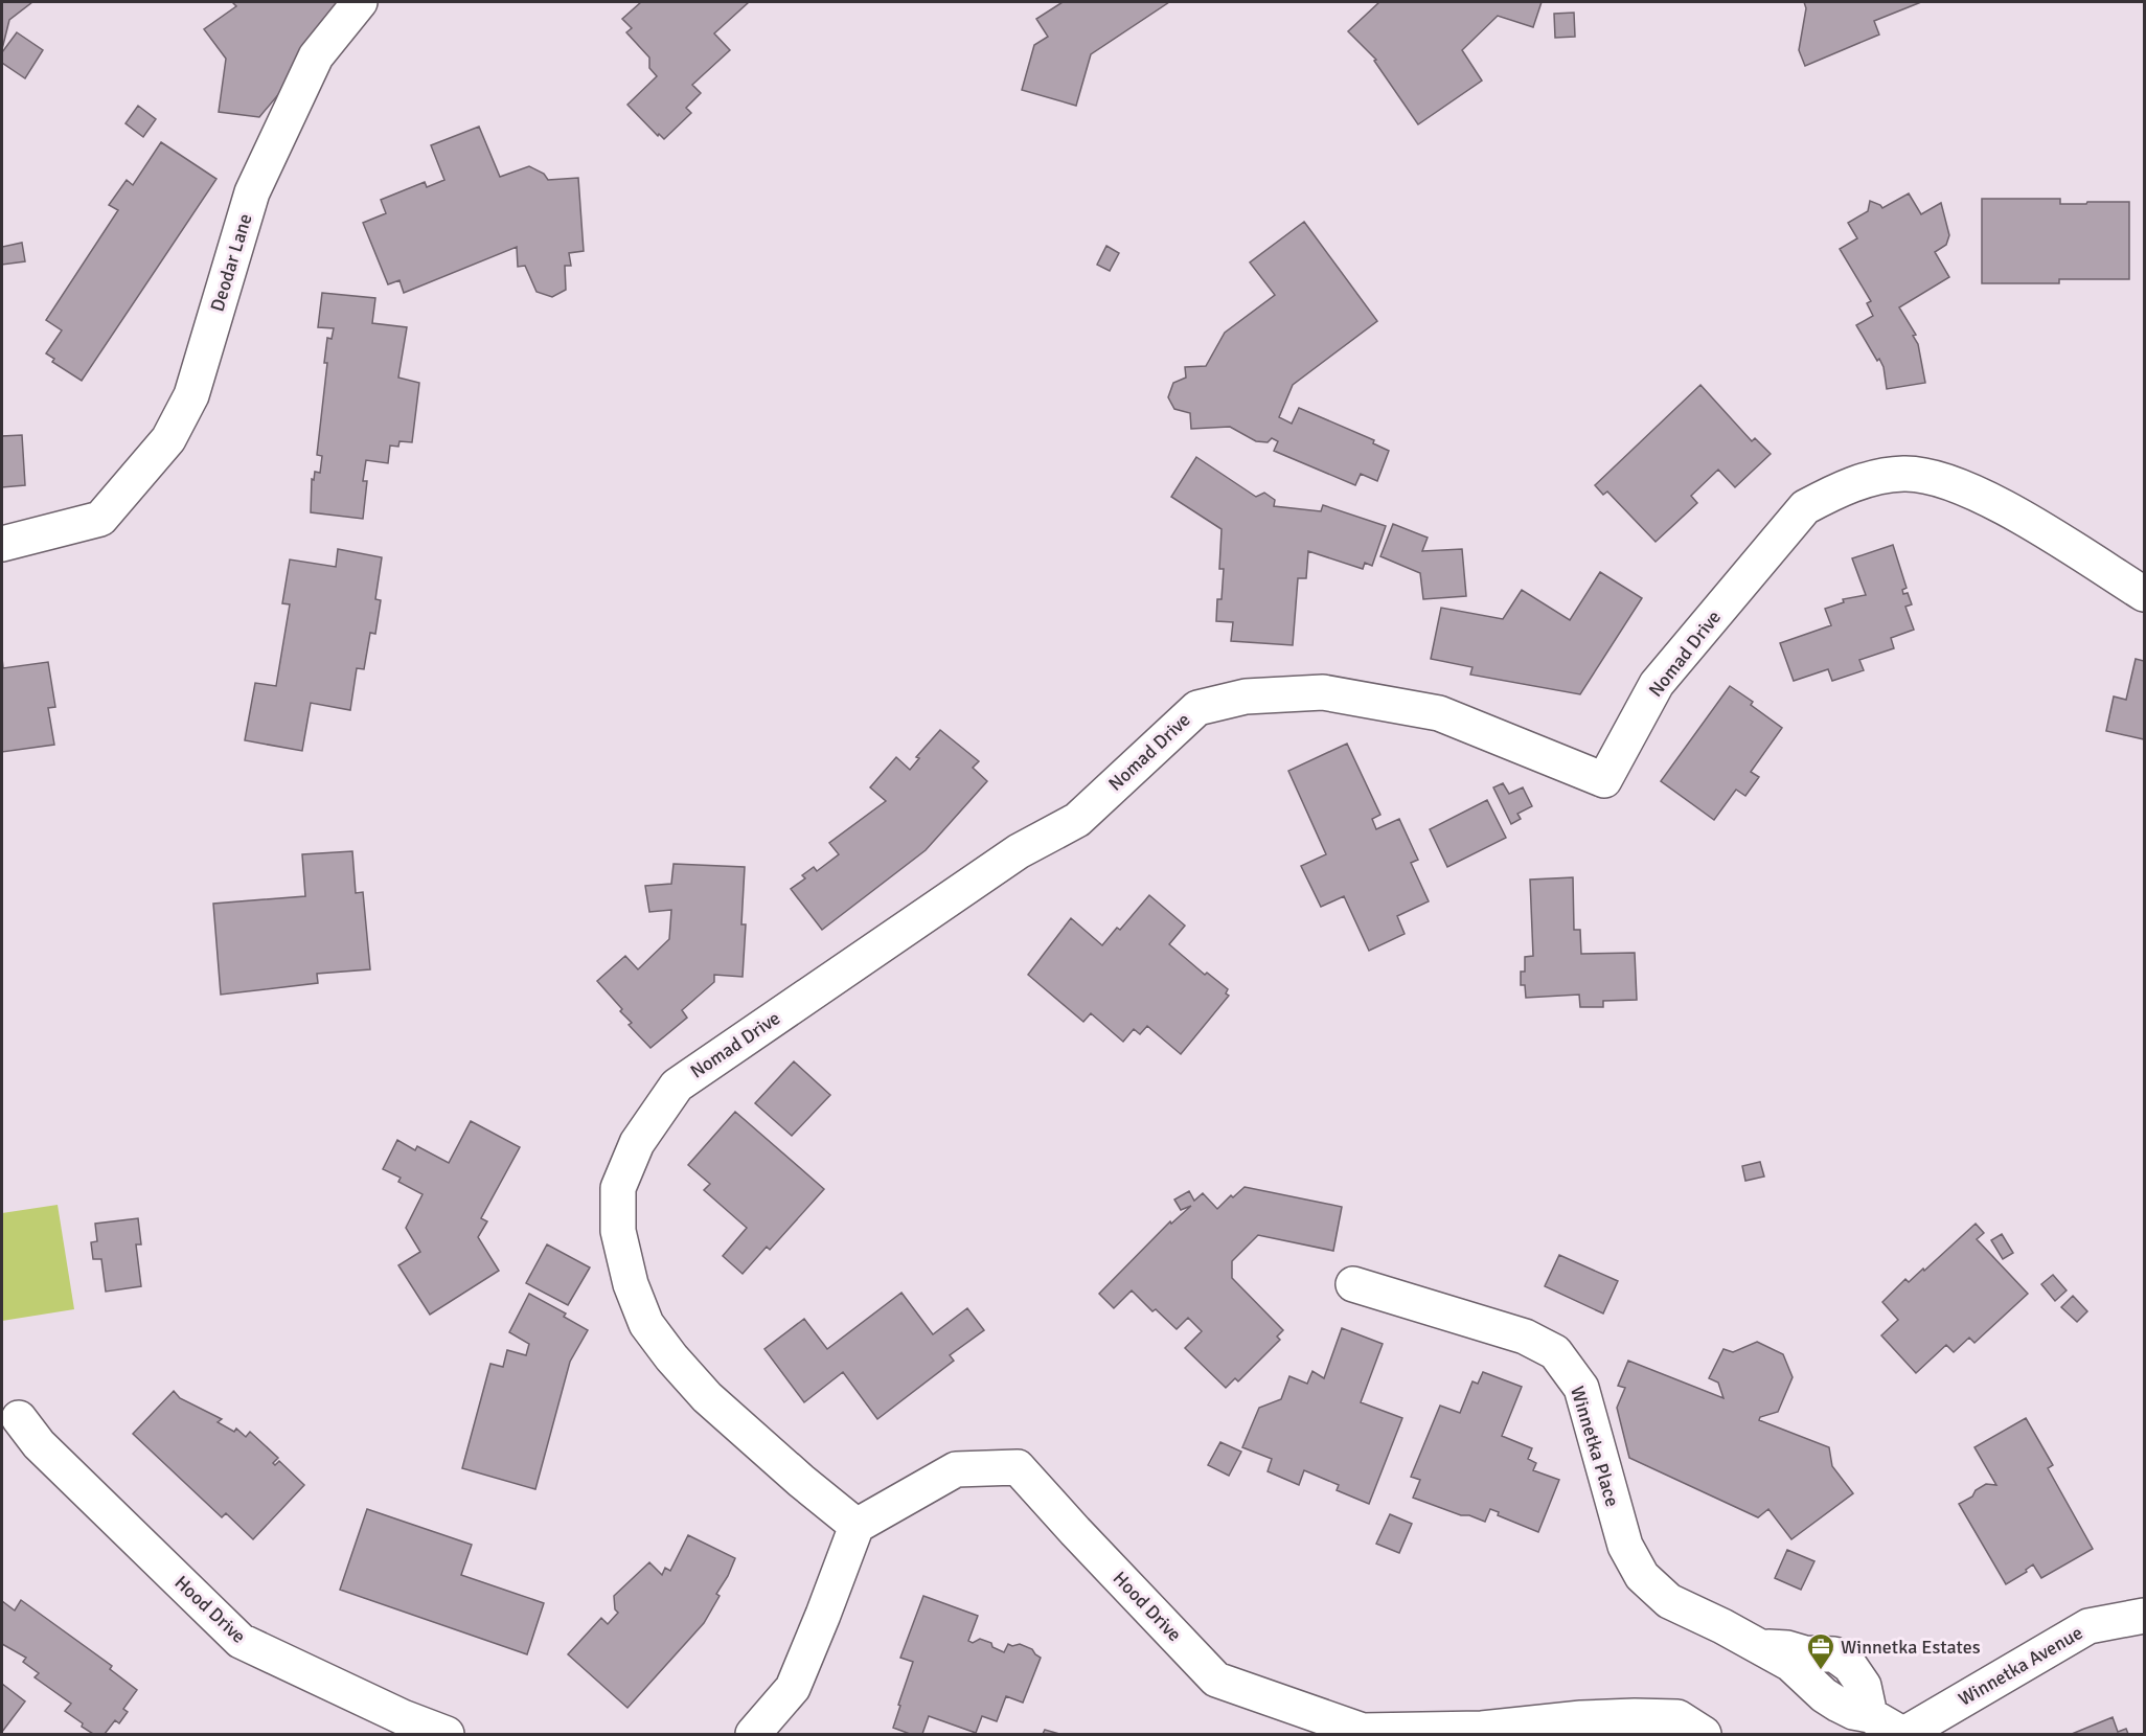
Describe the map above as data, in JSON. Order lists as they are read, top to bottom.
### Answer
{
  "streets": {
    "street": [
      "Deodar Lane",
      "Nomad Drive",
      "Winnetka Place",
      "Hood Drive",
      "Winnetka Avenue"
    ]
  },
  "crossings": [
    ["Nomad Drive", "Hood Drive"],
    ["Winnetka Place", "Winnetka Avenue"]
  ],
  "places": {
    "office": ["Winnetka Estates"]
  }
}
